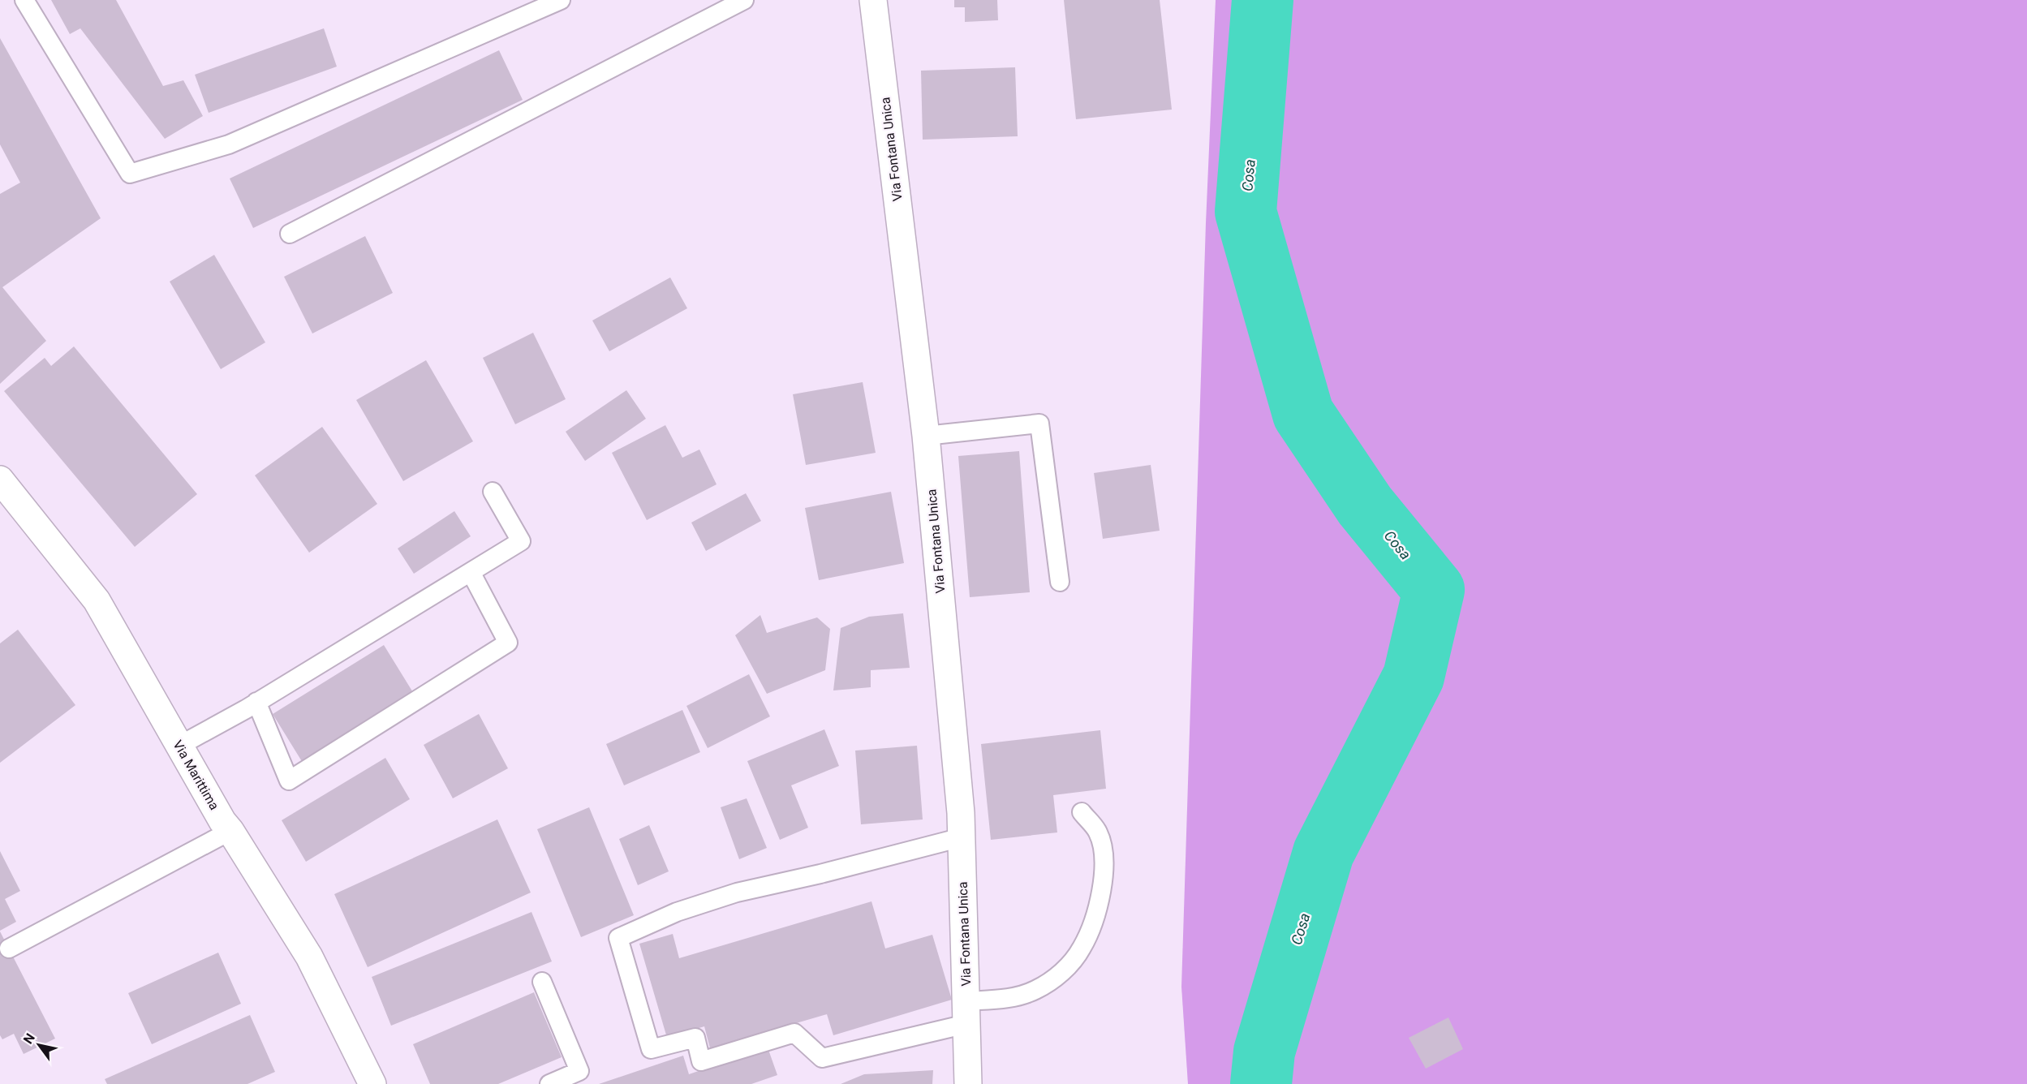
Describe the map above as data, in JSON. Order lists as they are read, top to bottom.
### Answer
{
  "streets": {
    "main road": ["Via Fontana Unica", "Via Marittima"]
  },
  "water": ["Cosa"],
  "north": "top left"
}
